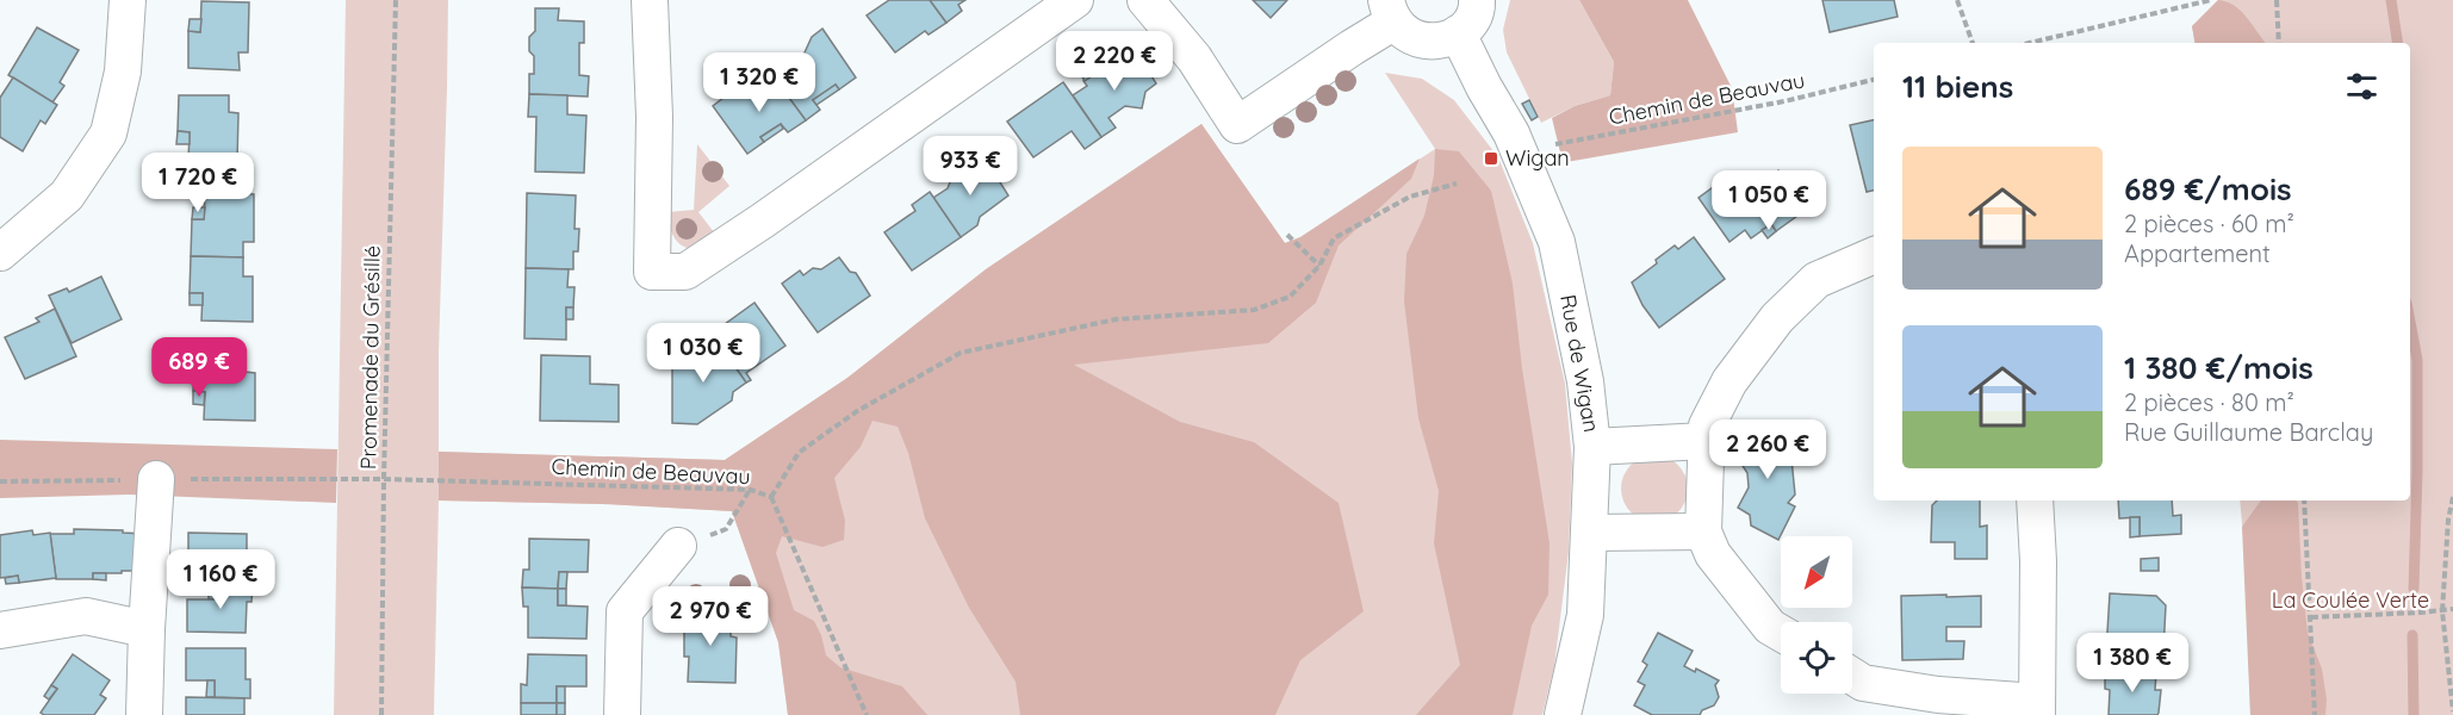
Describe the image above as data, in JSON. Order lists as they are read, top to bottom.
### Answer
{
  "streets": {
    "street": ["Rue de Wigan"],
    "path": ["Chemin de Beauvau", "Promenade du Grésillé"]
  },
  "crossings": [
    ["Chemin de Beauvau", "Promenade du Grésillé"]
  ],
  "parks": ["La Coulée Verte"],
  "places": {
    "transit": ["Wigan"]
  },
  "north": "bottom left",
  "page": {
    "price": [
      "2 220 €",
      "1 320 €",
      "933 €",
      "1 720 €",
      "1 050 €",
      "1 030 €",
      "689 €",
      "2 260 €",
      "1 160 €",
      "2 970 €",
      "1 380 €"
    ],
    "heading": "11 biens",
    "list": [
      {
        "name": "689 €/mois",
        "note": "2 pièces · 60 m² · Appartement"
      },
      {
        "name": "1 380 €/mois",
        "note": "2 pièces · 80 m² · Rue Guillaume Barclay"
      }
    ]
  }
}
